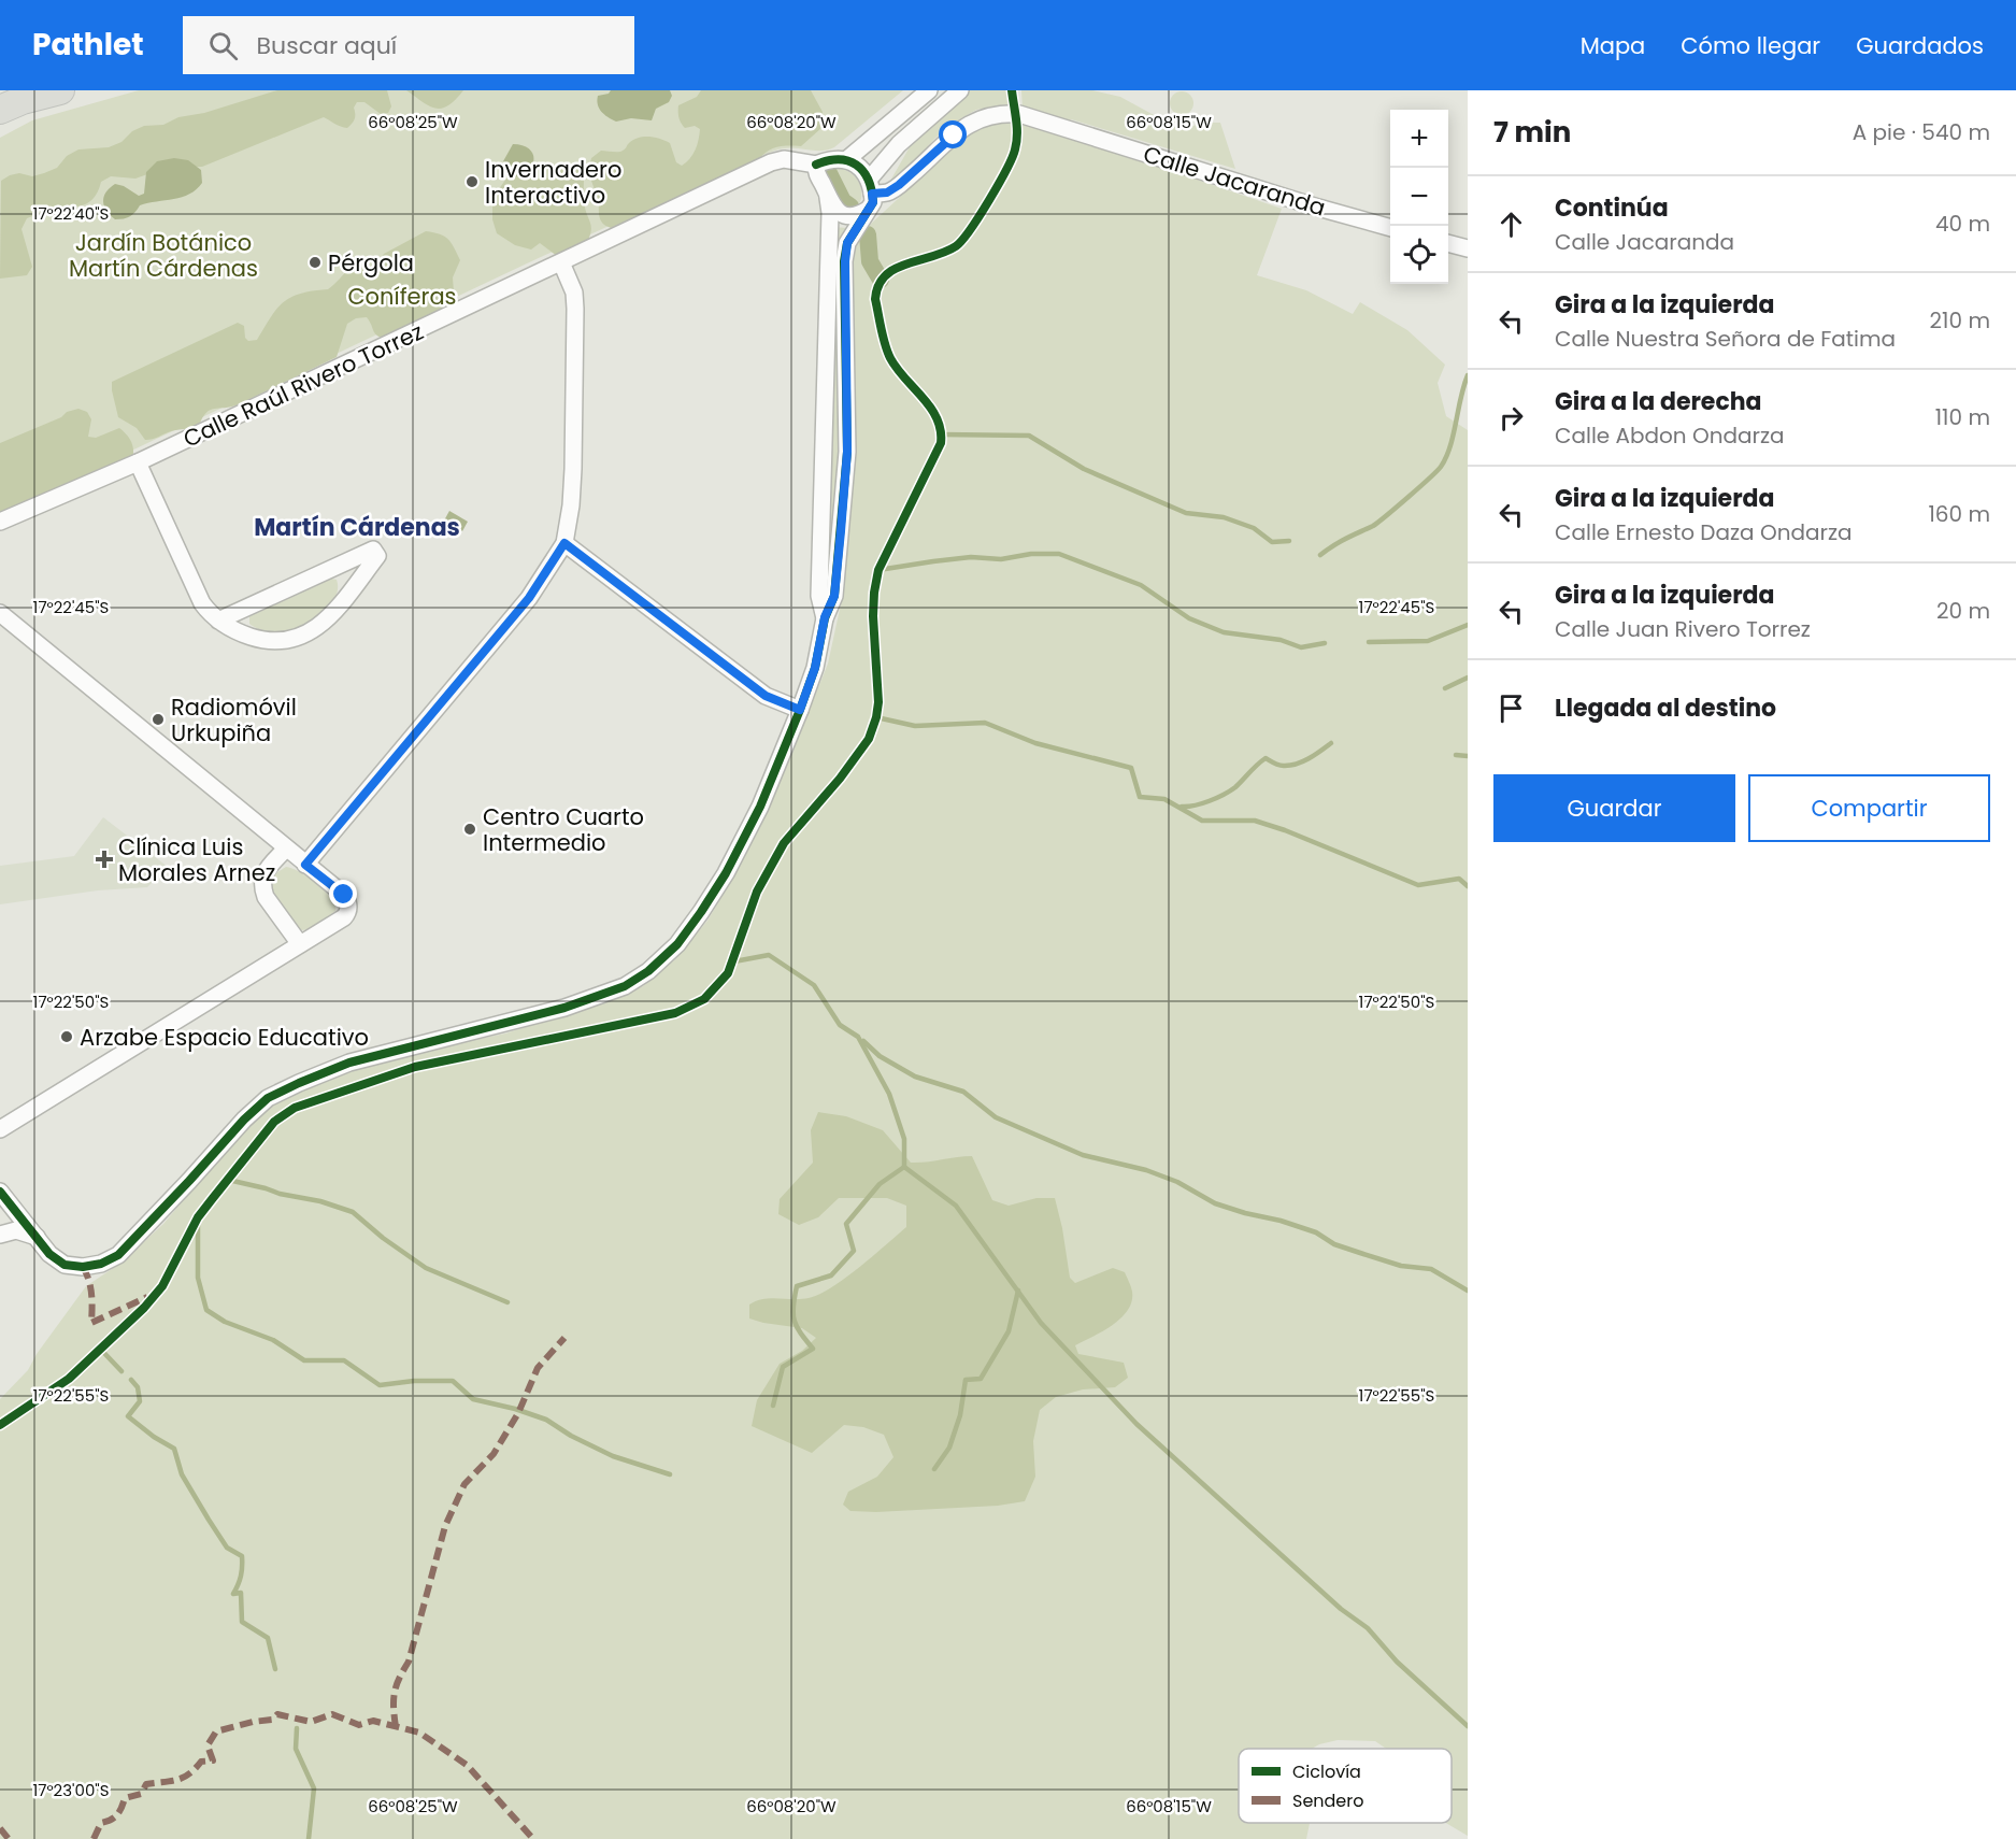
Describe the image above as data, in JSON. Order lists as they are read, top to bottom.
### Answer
{
  "streets": {
    "street": ["Calle Jacaranda", "Calle Raúl Rivero Torrez"]
  },
  "crossings": [
    ["Calle Jacaranda", "Calle Raúl Rivero Torrez"]
  ],
  "districts": ["Martín Cárdenas"],
  "parks": ["Jardín Botánico Martín Cárdenas", "Coníferas"],
  "places": {
    "other": [
      "Invernadero Interactivo",
      "Pérgola",
      "Radiomóvil Urkupiña",
      "Centro Cuarto Intermedio",
      "Arzabe Espacio Educativo"
    ],
    "health": ["Clínica Luis Morales Arnez"]
  },
  "legend": ["Ciclovía", "Sendero"],
  "page": {
    "header": "Pathlet",
    "search": "Buscar aquí",
    "nav": ["Mapa", "Cómo llegar", "Guardados"],
    "heading": ["7 min", "A pie · 540 m"],
    "map_buttons": ["+", "−"],
    "list": [
      ["Continúa", "Calle Jacaranda", "40 m"],
      ["Gira a la izquierda", "Calle Nuestra Señora de Fatima", "210 m"],
      ["Gira a la derecha", "Calle Abdon Ondarza", "110 m"],
      ["Gira a la izquierda", "Calle Ernesto Daza Ondarza", "160 m"],
      ["Gira a la izquierda", "Calle Juan Rivero Torrez", "20 m"],
      "Llegada al destino"
    ],
    "buttons": ["Guardar", "Compartir"]
  },
  "coordinates": [
    "66°08'25\"W",
    "66°08'20\"W",
    "66°08'15\"W",
    "17°22'40\"S",
    "17°22'45\"S",
    "17°22'50\"S",
    "17°22'55\"S",
    "17°23'00\"S"
  ]
}
